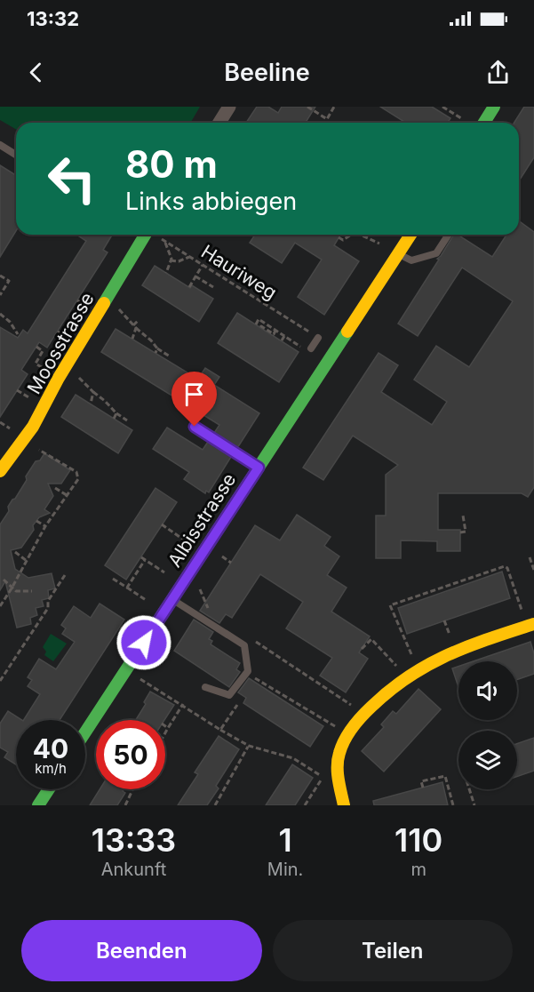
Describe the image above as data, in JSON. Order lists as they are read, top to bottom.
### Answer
{
  "streets": {
    "main road": ["Moosstrasse", "Albisstrasse"],
    "path": ["Hauriweg"]
  },
  "page": {
    "status": "13:32",
    "header": "Beeline",
    "turn": ["80 m", "Links abbiegen"],
    "speed": "40 km/h",
    "limit": "50",
    "eta": [
      "13:33",
      "Ankunft",
      "1",
      "Min.",
      "110",
      "m"
    ],
    "buttons": ["Beenden", "Teilen"]
  }
}
